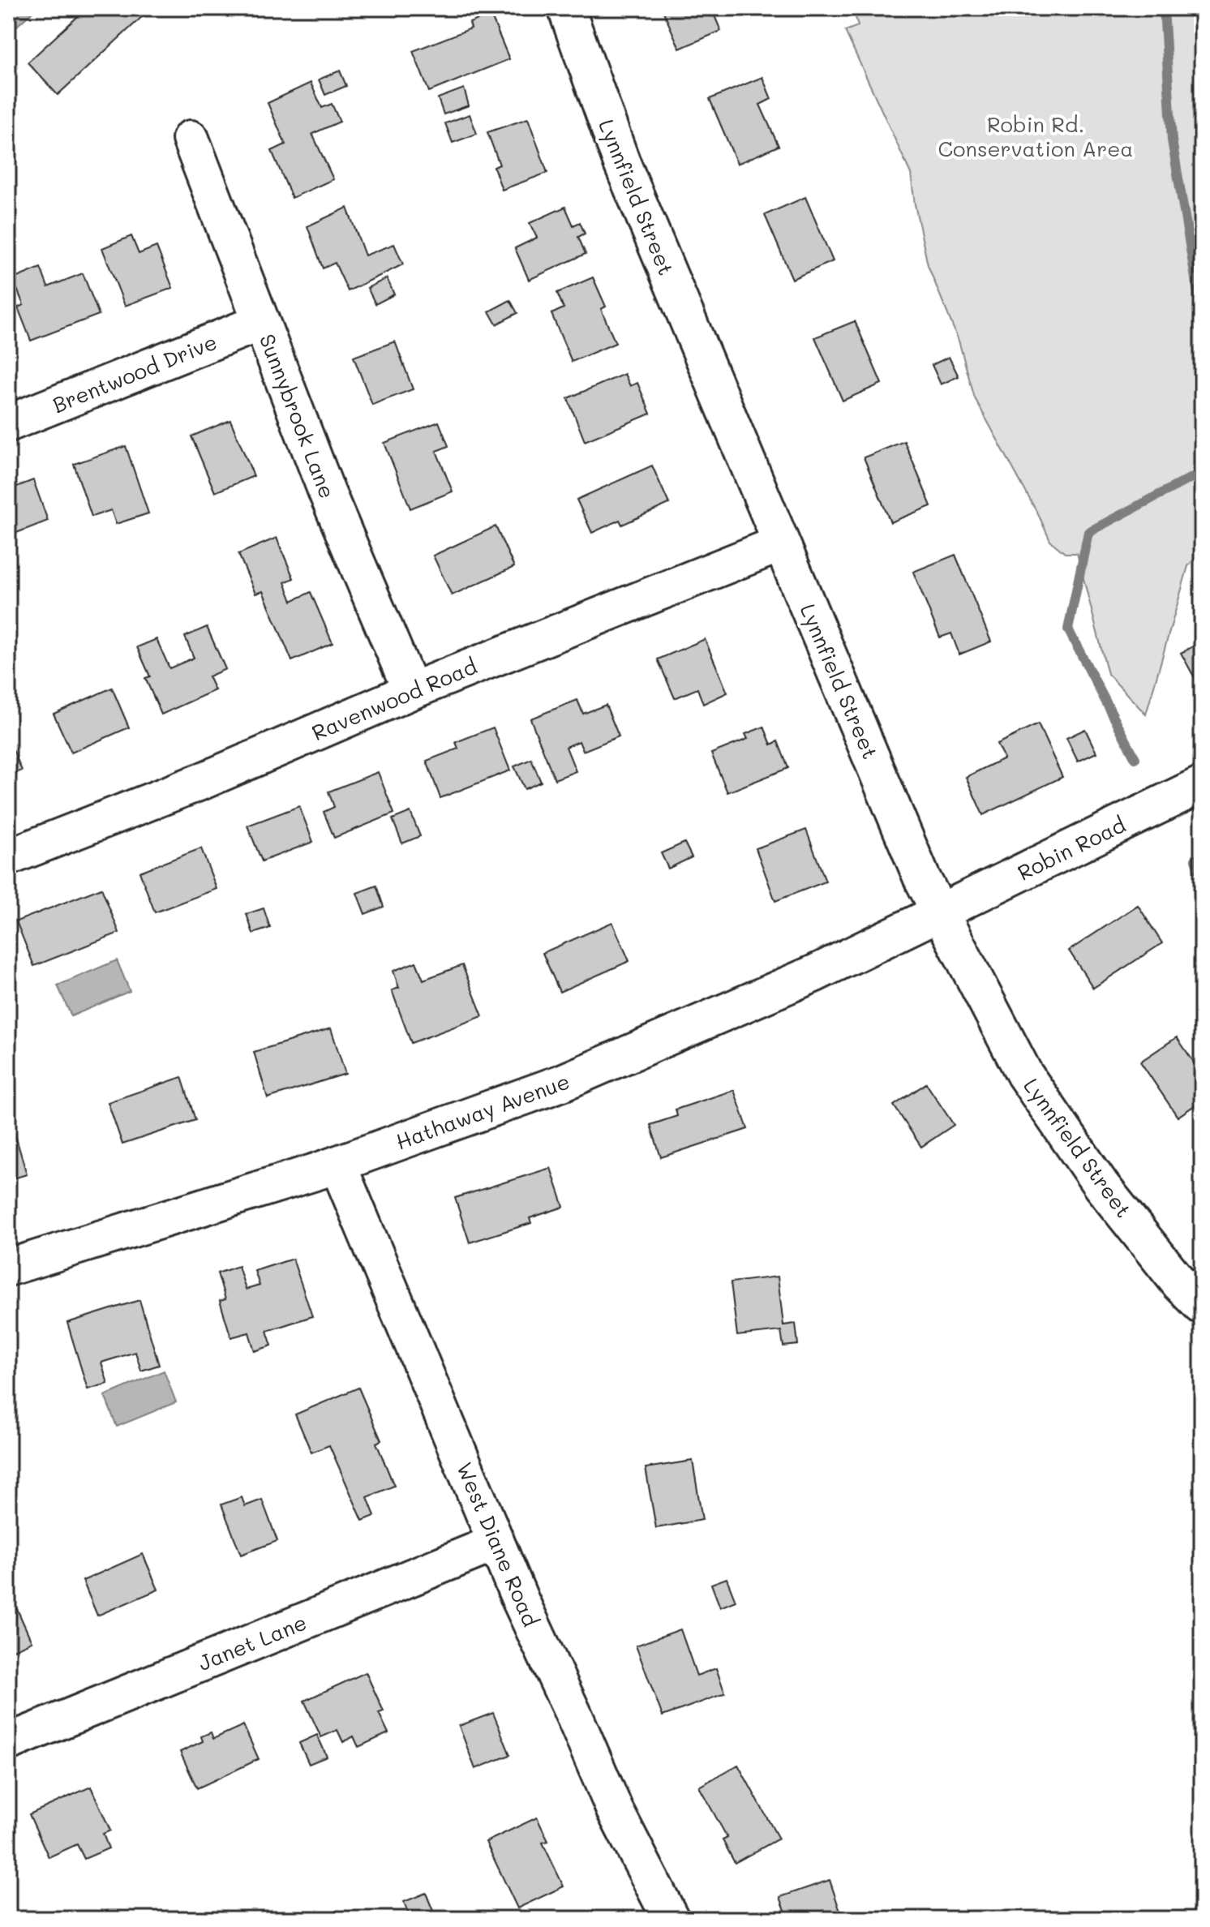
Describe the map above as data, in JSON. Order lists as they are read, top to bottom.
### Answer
{
  "streets": {
    "street": [
      "Lynnfield Street",
      "Brentwood Drive",
      "Sunnybrook Lane",
      "Ravenwood Road",
      "Robin Road",
      "Hathaway Avenue",
      "West Diane Road",
      "Janet Lane"
    ]
  },
  "crossings": [
    ["Lynnfield Street", "Ravenwood Road"],
    ["Lynnfield Street", "Robin Road"],
    ["Lynnfield Street", "Hathaway Avenue"],
    ["Brentwood Drive", "Sunnybrook Lane"],
    ["Sunnybrook Lane", "Ravenwood Road"],
    ["Robin Road", "Hathaway Avenue"],
    ["Hathaway Avenue", "West Diane Road"],
    ["West Diane Road", "Janet Lane"]
  ],
  "parks": ["Robin Rd. Conservation Area"]
}
